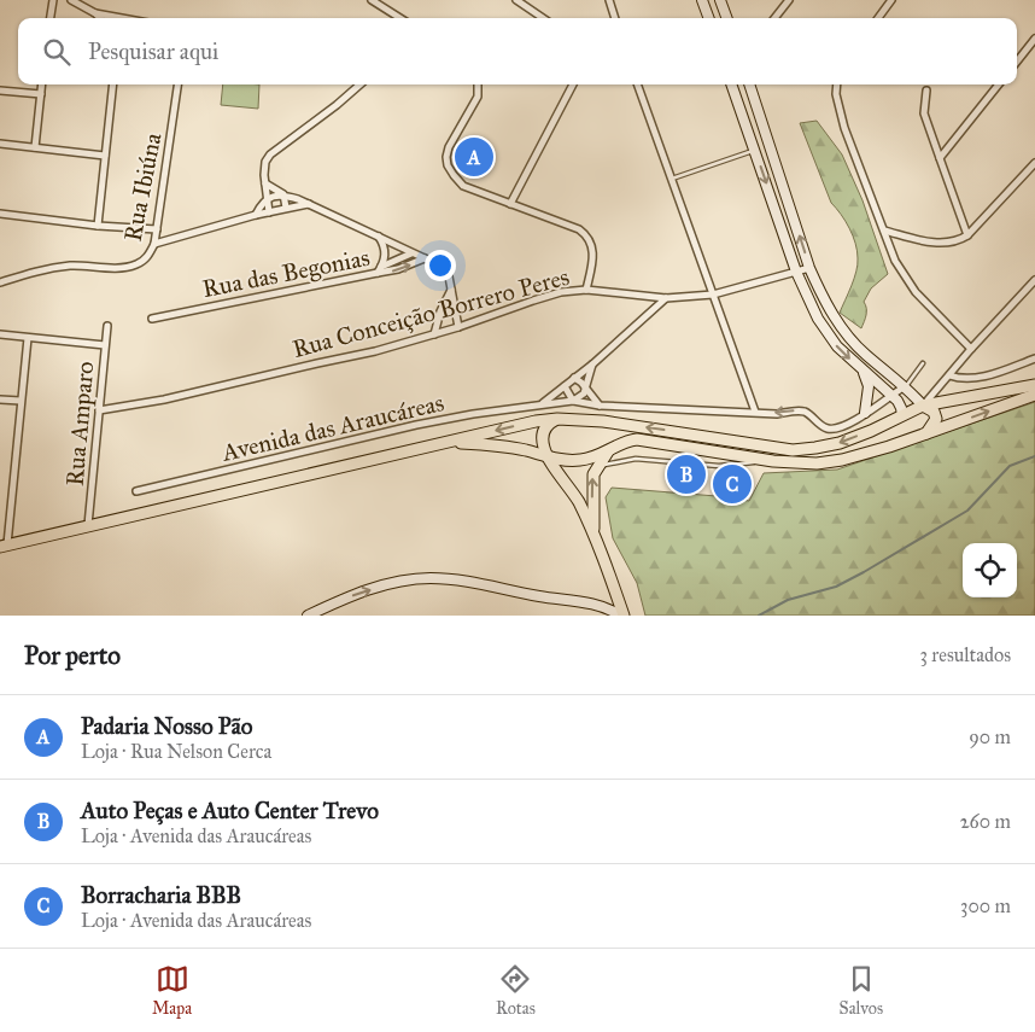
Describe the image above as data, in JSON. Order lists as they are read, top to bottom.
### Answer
{
  "streets": {
    "street": [
      "Rua Ibiúna",
      "Rua das Begonias",
      "Rua Conceição Borrero Peres",
      "Rua Amparo",
      "Avenida das Araucáreas"
    ]
  },
  "crossings": [
    ["Rua Conceição Borrero Peres", "Rua Amparo"]
  ],
  "page": {
    "search": "Pesquisar aqui",
    "pins": ["A", "B", "C"],
    "heading": ["Por perto", "3 resultados"],
    "list": [
      {
        "mark": "A",
        "name": "Padaria Nosso Pão",
        "note": "Loja · Rua Nelson Cerca",
        "value": "90 m"
      },
      {
        "mark": "B",
        "name": "Auto Peças e Auto Center Trevo",
        "note": "Loja · Avenida das Araucáreas",
        "value": "260 m"
      },
      {
        "mark": "C",
        "name": "Borracharia BBB",
        "note": "Loja · Avenida das Araucáreas",
        "value": "300 m"
      }
    ],
    "nav": ["Mapa", "Rotas", "Salvos"]
  }
}
